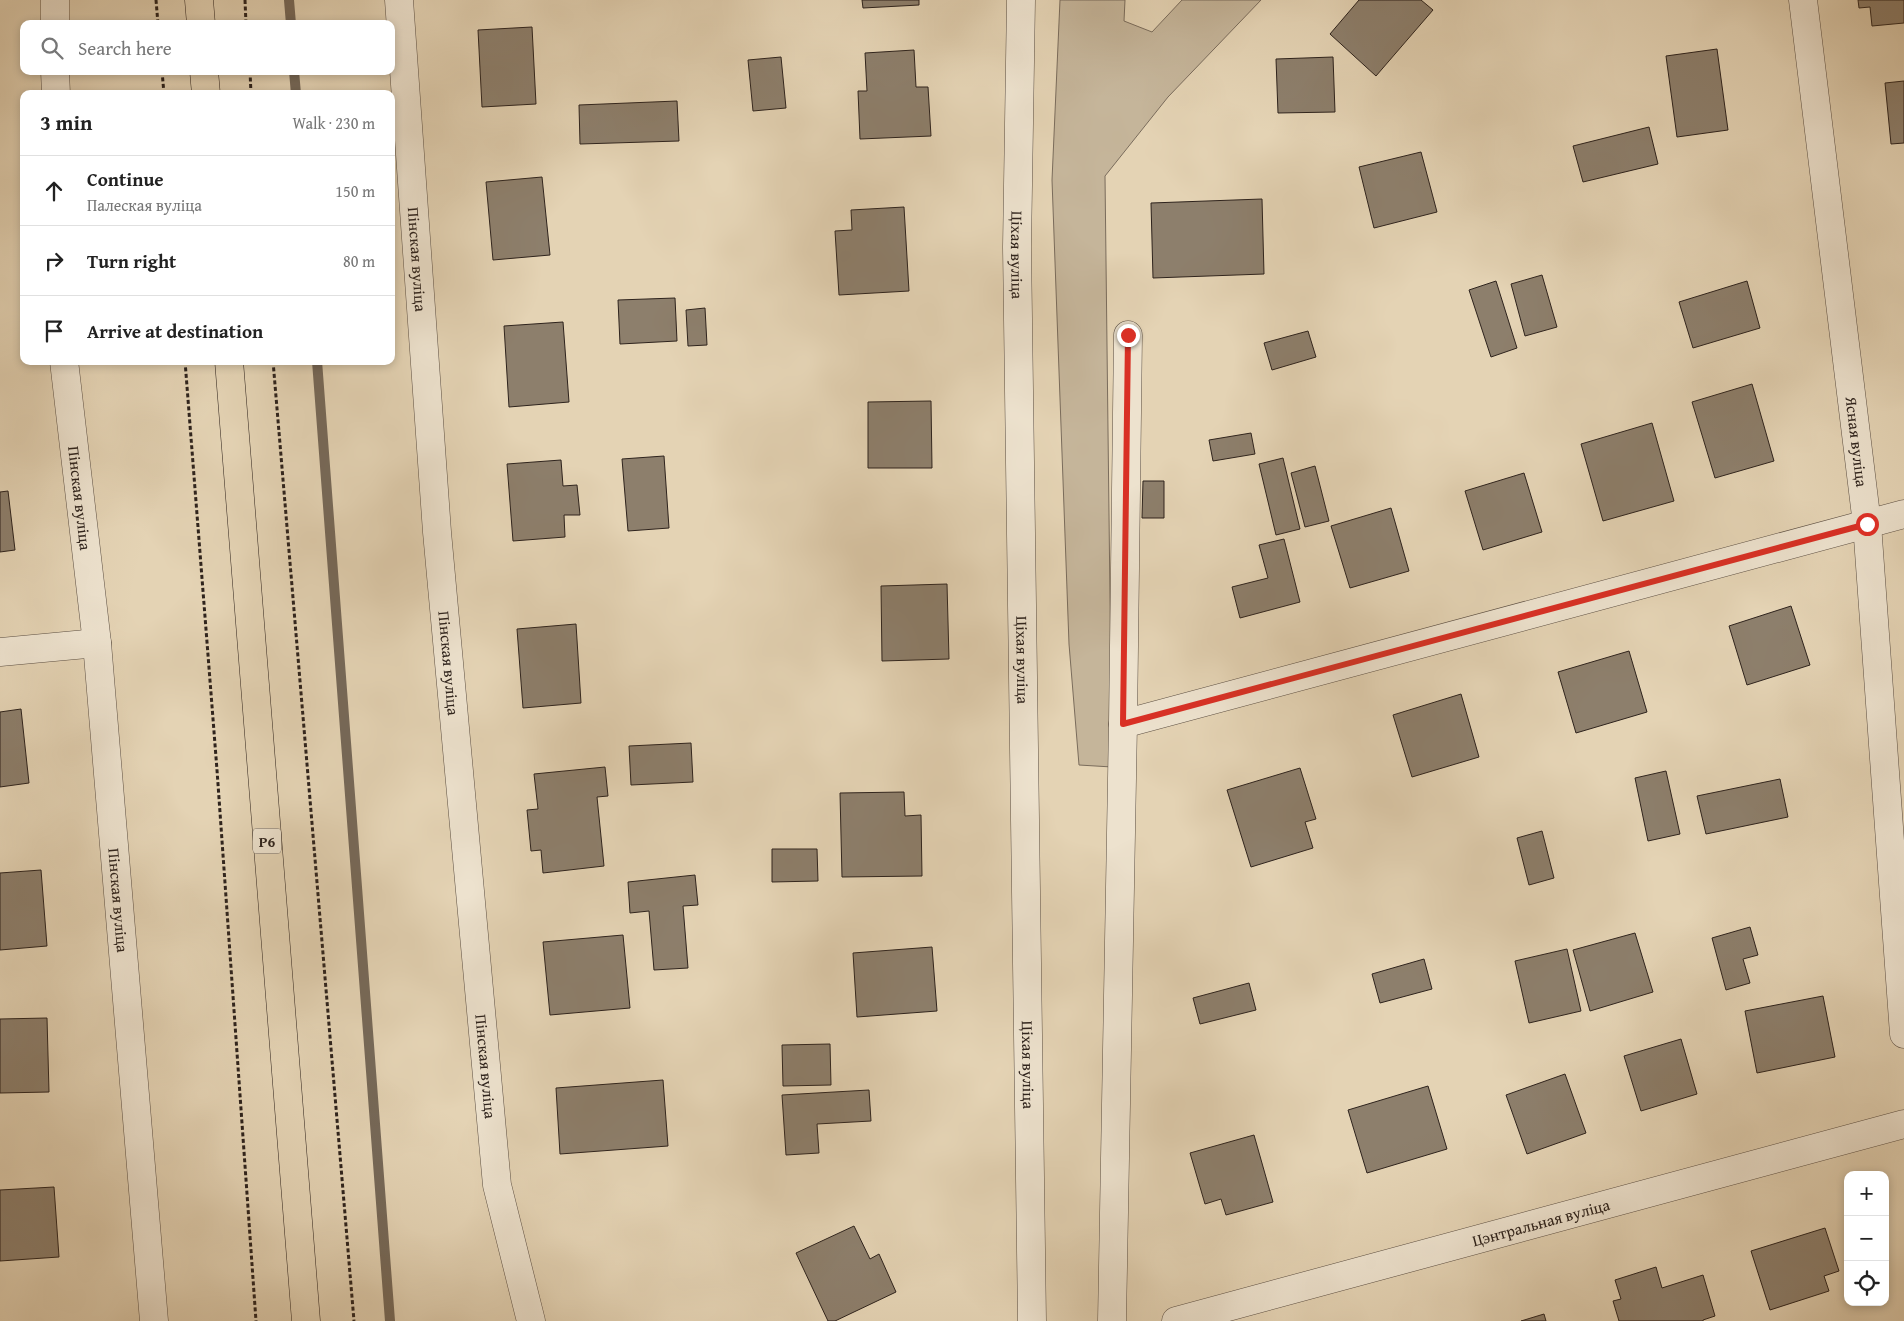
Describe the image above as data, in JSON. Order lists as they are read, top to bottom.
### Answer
{
  "streets": {
    "main road": ["Р6"],
    "street": [
      "Ціхая вуліца",
      "Пінская вуліца",
      "Ясная вуліца",
      "Цэнтральная вуліца"
    ]
  },
  "page": {
    "search": "Search here",
    "heading": ["3 min", "Walk · 230 m"],
    "list": [
      ["Continue", "Палеская вуліца", "150 m"],
      ["Turn right", "80 m"],
      "Arrive at destination"
    ],
    "map_buttons": ["+", "−"]
  }
}
